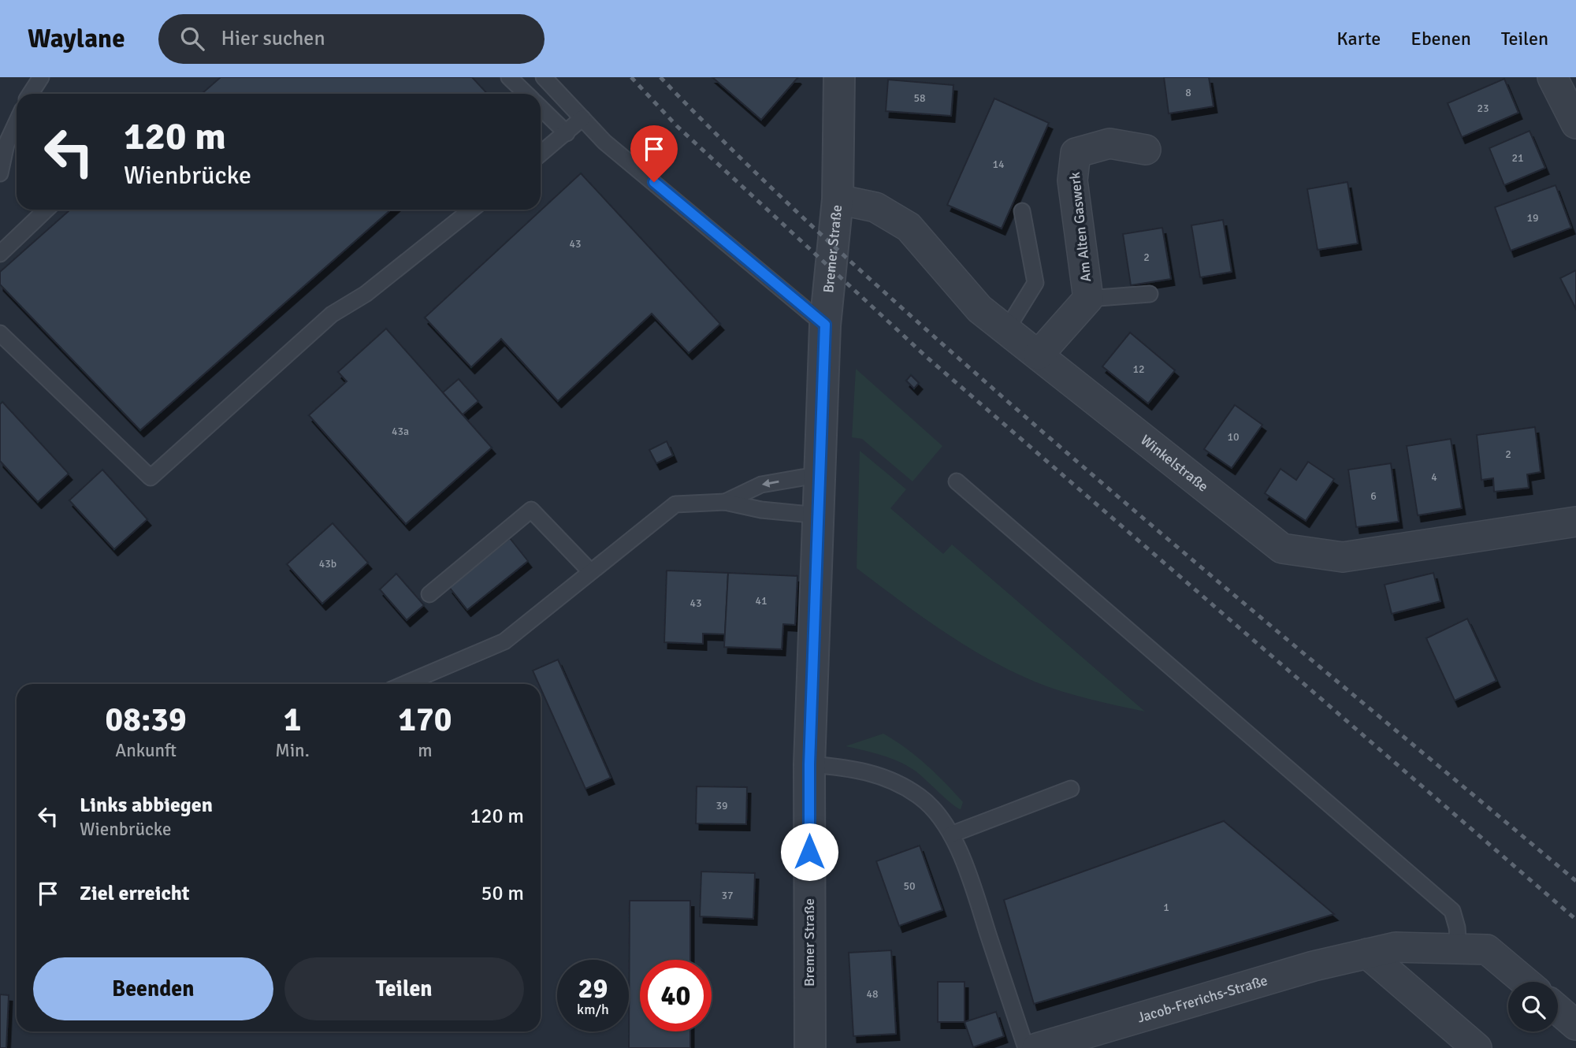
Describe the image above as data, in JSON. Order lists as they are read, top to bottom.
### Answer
{
  "streets": {
    "street": [
      "Am Alten Gaswerk",
      "Bremer Straße",
      "Winkelstraße",
      "Jacob-Frerichs-Straße"
    ]
  },
  "crossings": [
    ["Am Alten Gaswerk", "Winkelstraße"],
    ["Bremer Straße", "Winkelstraße"]
  ],
  "house_numbers": [
    "8",
    "58",
    "23",
    "21",
    "14",
    "19",
    "43",
    "2",
    "12",
    "43a",
    "10",
    "2",
    "4",
    "6",
    "43b",
    "41",
    "43",
    "39",
    "50",
    "37",
    "1",
    "48"
  ],
  "page": {
    "header": "Waylane",
    "search": "Hier suchen",
    "nav": ["Karte", "Ebenen", "Teilen"],
    "turn": ["120 m", "Wienbrücke"],
    "eta": [
      "08:39",
      "Ankunft",
      "1",
      "Min.",
      "170",
      "m"
    ],
    "list": [
      {
        "name": "Links abbiegen",
        "note": "Wienbrücke",
        "value": "120 m"
      },
      {
        "name": "Ziel erreicht",
        "value": "50 m"
      }
    ],
    "buttons": ["Beenden", "Teilen"],
    "speed": "29 km/h",
    "limit": "40"
  }
}
